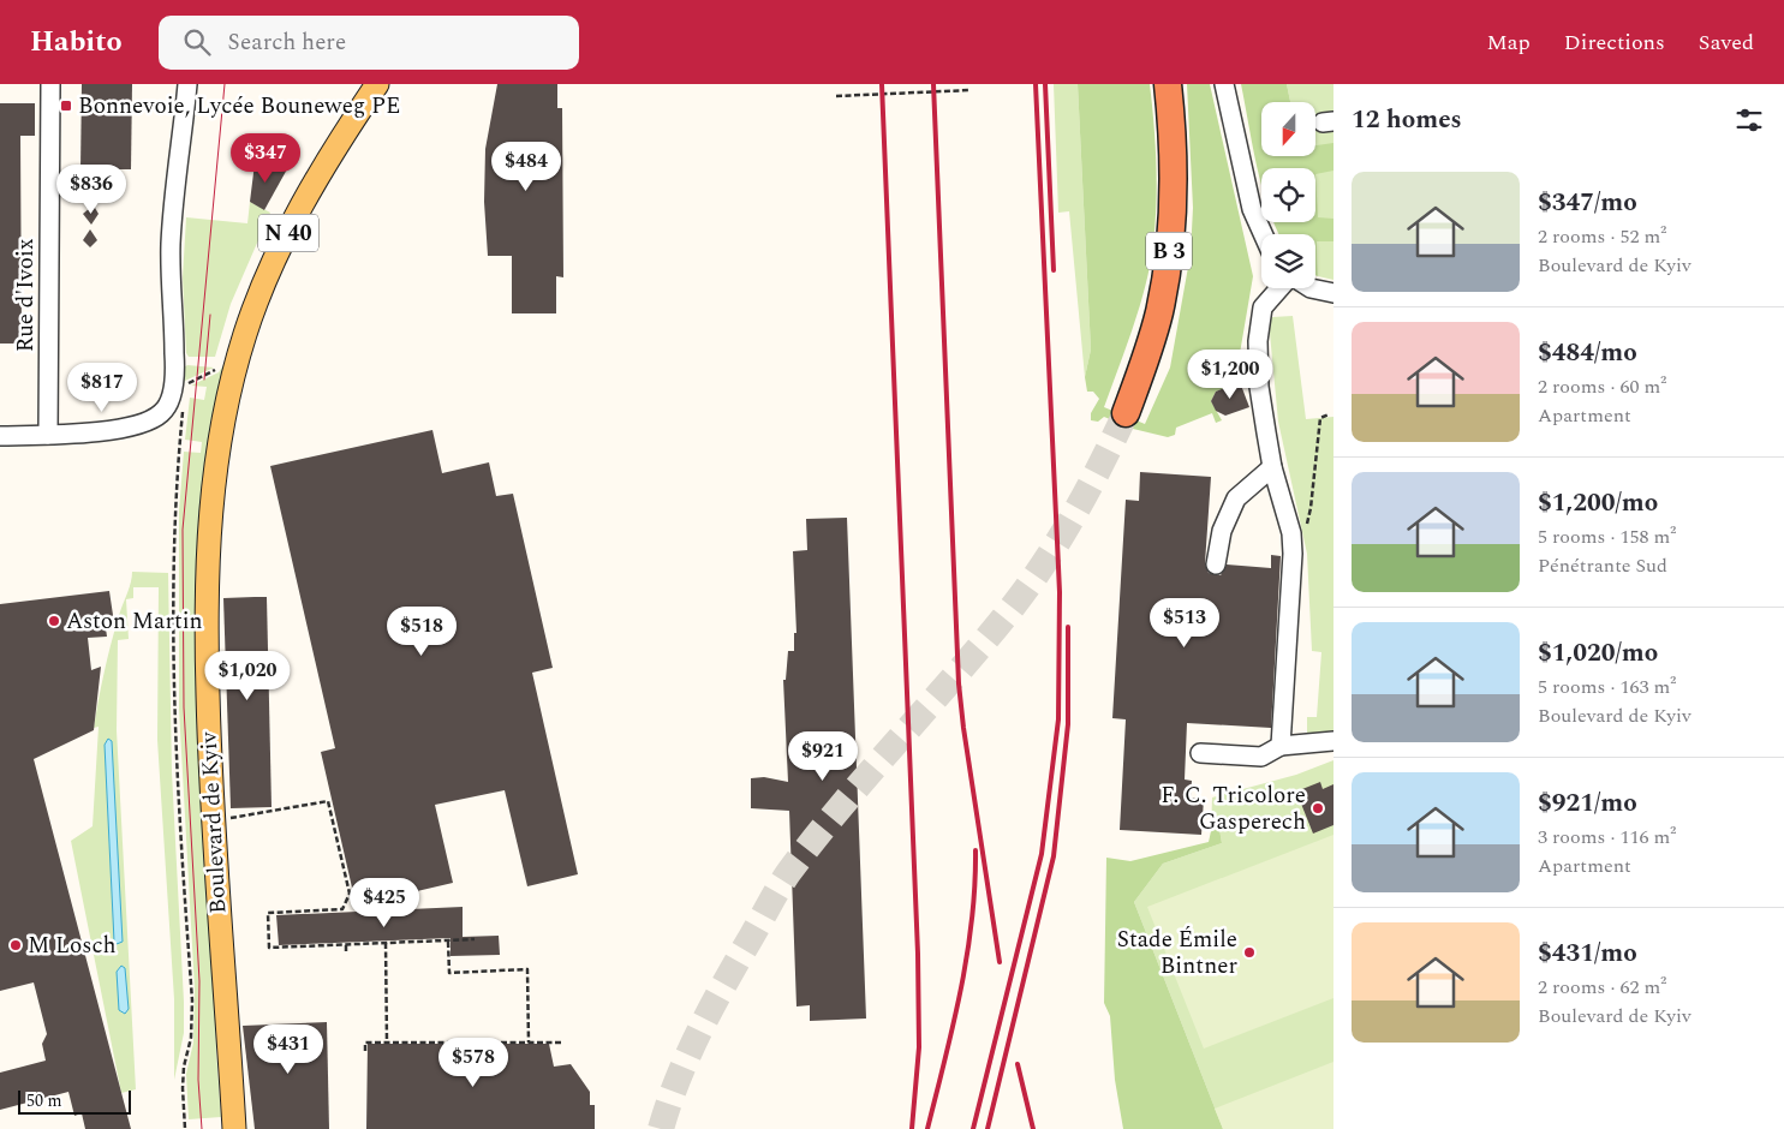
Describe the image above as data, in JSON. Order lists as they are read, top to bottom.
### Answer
{
  "streets": {
    "highway": ["B 3"],
    "main road": ["N 40", "Boulevard de Kyiv"],
    "street": ["Rue d'Ivoix"]
  },
  "places": {
    "transit": ["Bonnevoie, Lycée Bouneweg PE"],
    "other": [
      "Aston Martin",
      "F. C. Tricolore Gasperech",
      "M Losch",
      "Stade Émile Bintner"
    ]
  },
  "scale_bar": "50 m",
  "north": "bottom",
  "page": {
    "header": "Habito",
    "search": "Search here",
    "nav": ["Map", "Directions", "Saved"],
    "heading": "12 homes",
    "price": [
      "$347",
      "$484",
      "$836",
      "$1,200",
      "$817",
      "$513",
      "$518",
      "$1,020",
      "$921",
      "$425",
      "$431",
      "$578"
    ],
    "list": [
      {
        "name": "$347/mo",
        "note": "2 rooms · 52 m² · Boulevard de Kyiv"
      },
      {
        "name": "$484/mo",
        "note": "2 rooms · 60 m² · Apartment"
      },
      {
        "name": "$1,200/mo",
        "note": "5 rooms · 158 m² · Pénétrante Sud"
      },
      {
        "name": "$1,020/mo",
        "note": "5 rooms · 163 m² · Boulevard de Kyiv"
      },
      {
        "name": "$921/mo",
        "note": "3 rooms · 116 m² · Apartment"
      },
      {
        "name": "$431/mo",
        "note": "2 rooms · 62 m² · Boulevard de Kyiv"
      }
    ],
    "scale": "50 m"
  }
}
